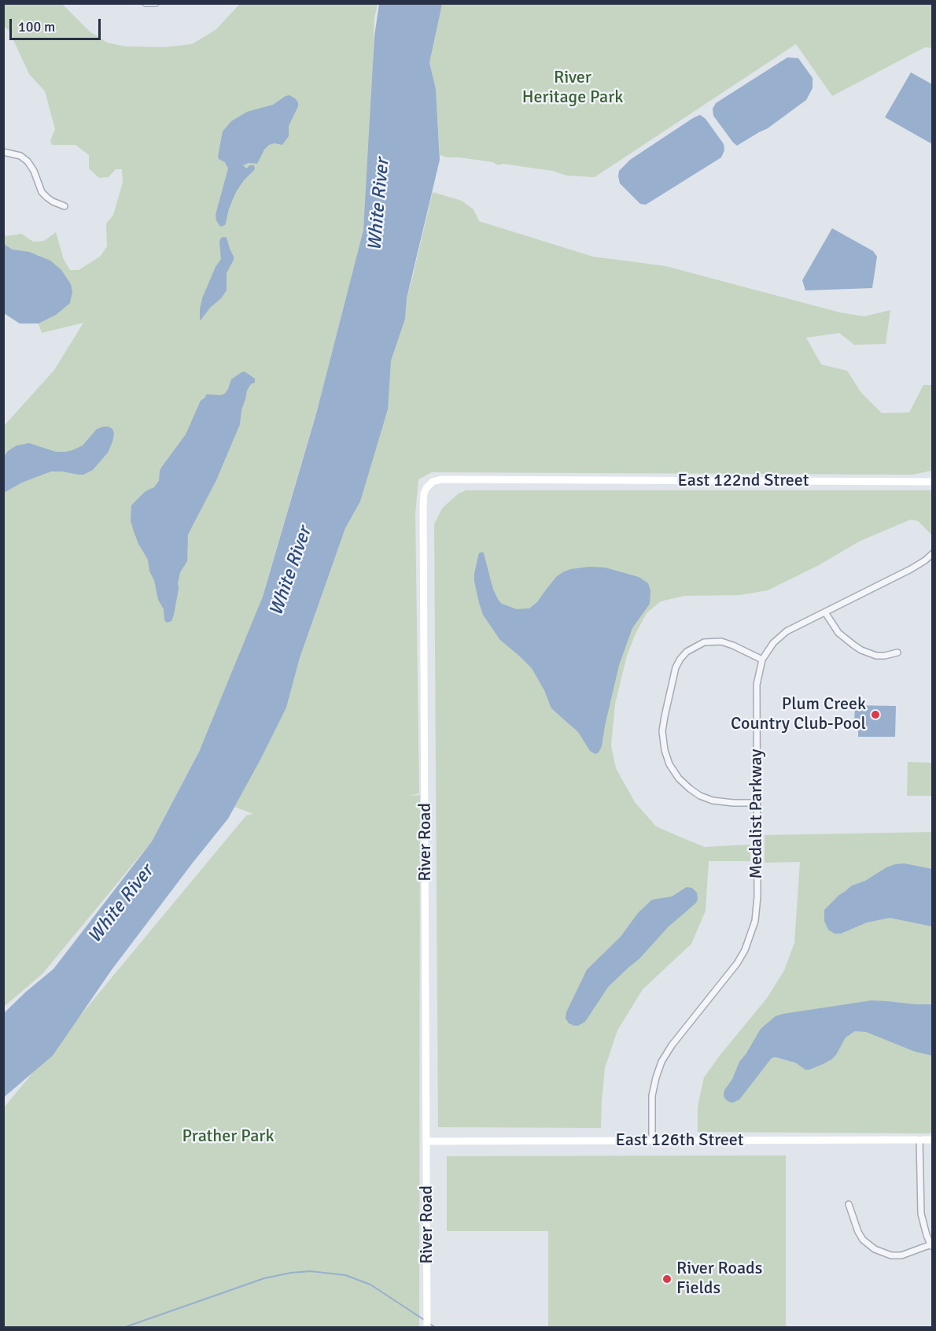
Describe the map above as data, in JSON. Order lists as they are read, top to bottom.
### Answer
{
  "streets": {
    "street": [
      "East 122nd Street",
      "Medalist Parkway",
      "River Road",
      "East 126th Street"
    ]
  },
  "crossings": [
    ["East 122nd Street", "River Road"],
    ["Medalist Parkway", "East 126th Street"],
    ["River Road", "East 126th Street"]
  ],
  "water": ["White River"],
  "parks": ["River Heritage Park", "Prather Park"],
  "places": ["Plum Creek Country Club-Pool", "River Roads Fields"],
  "scale_bar": "100 m"
}
